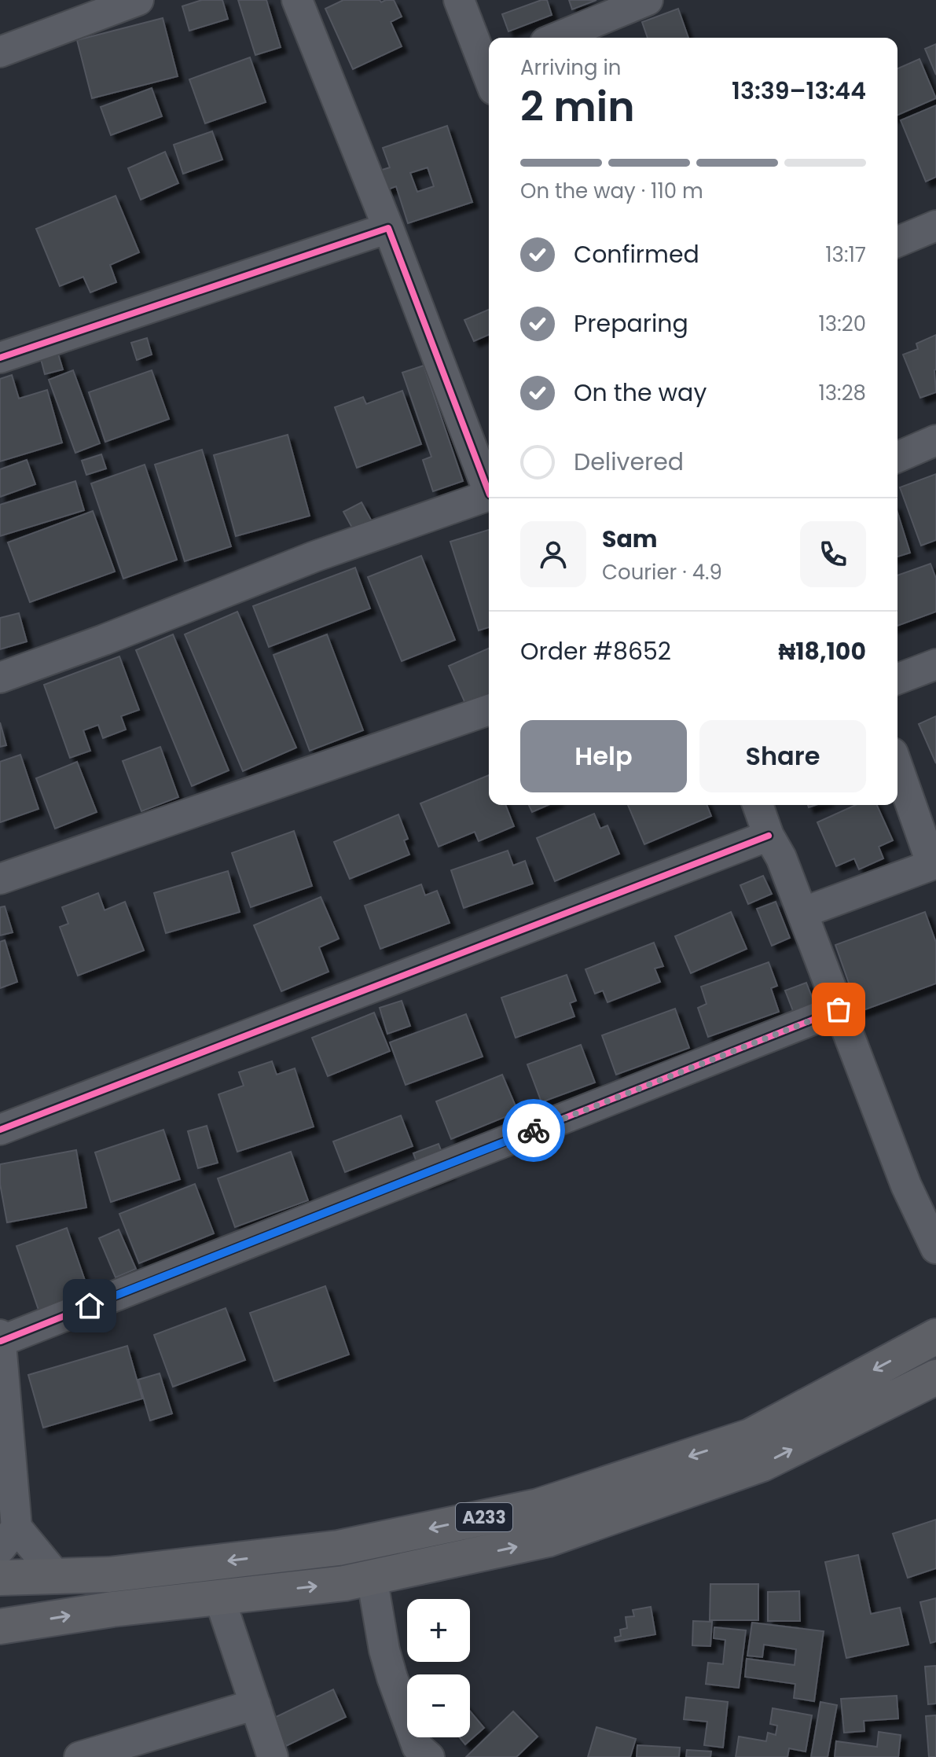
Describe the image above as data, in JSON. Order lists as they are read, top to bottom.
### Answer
{
  "streets": {
    "highway": ["A233"]
  },
  "page": {
    "heading": ["2 min", "Arriving in", "13:39–13:44"],
    "panel": [
      "Sam",
      "Courier · 4.9",
      "Order #8652",
      "₦18,100"
    ],
    "bar": "On the way · 110 m",
    "list": [
      ["Confirmed", "13:17"],
      ["Preparing", "13:20"],
      ["On the way", "13:28"],
      "Delivered"
    ],
    "buttons": ["Help", "Share"],
    "map_buttons": ["+", "−"]
  }
}
